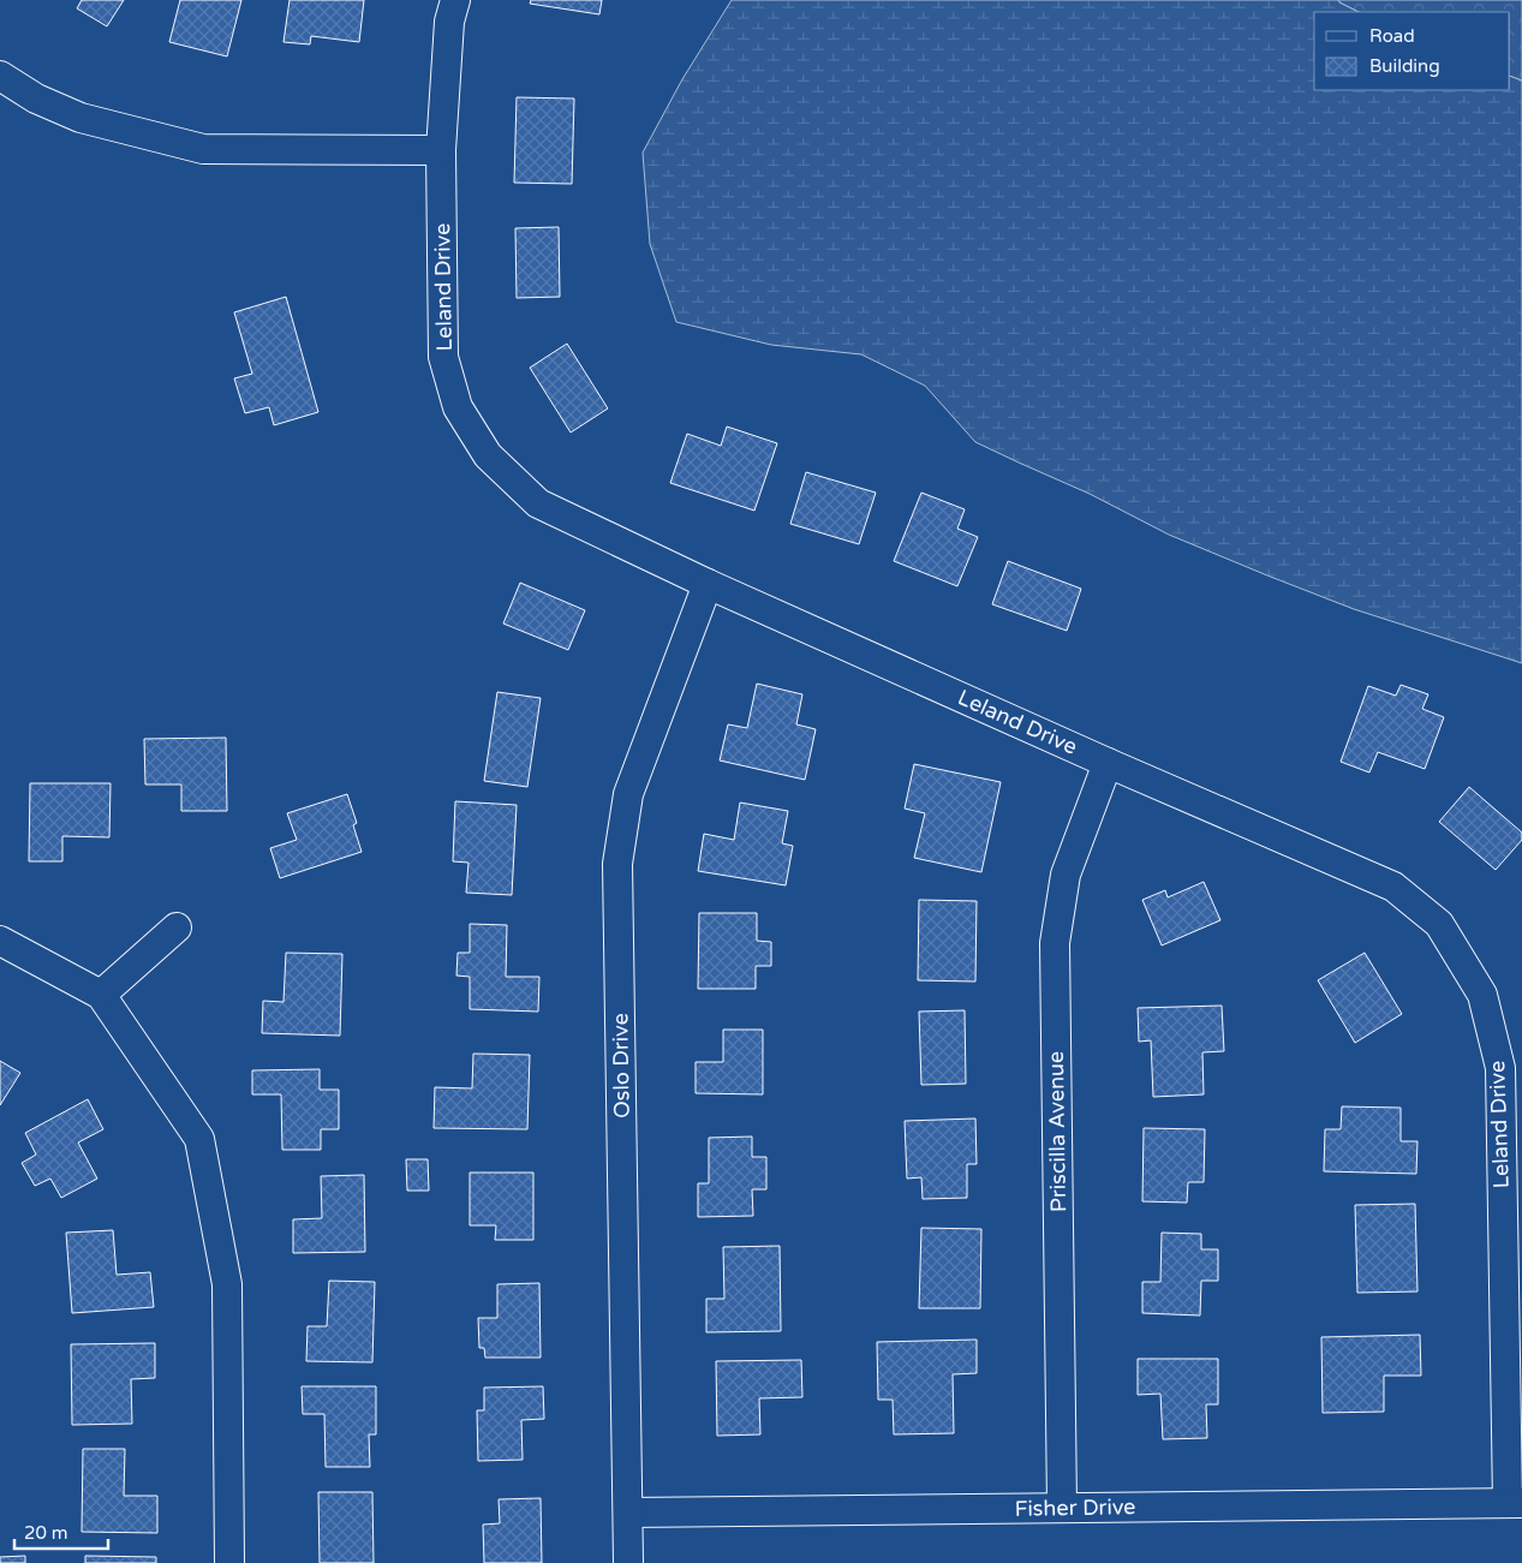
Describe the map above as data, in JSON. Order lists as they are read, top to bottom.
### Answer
{
  "streets": {
    "street": [
      "Leland Drive",
      "Oslo Drive",
      "Priscilla Avenue",
      "Fisher Drive"
    ]
  },
  "crossings": [
    ["Leland Drive", "Oslo Drive"],
    ["Leland Drive", "Priscilla Avenue"],
    ["Leland Drive", "Fisher Drive"],
    ["Oslo Drive", "Fisher Drive"],
    ["Priscilla Avenue", "Fisher Drive"]
  ],
  "legend": ["Road", "Building"],
  "scale_bar": "20 m"
}
